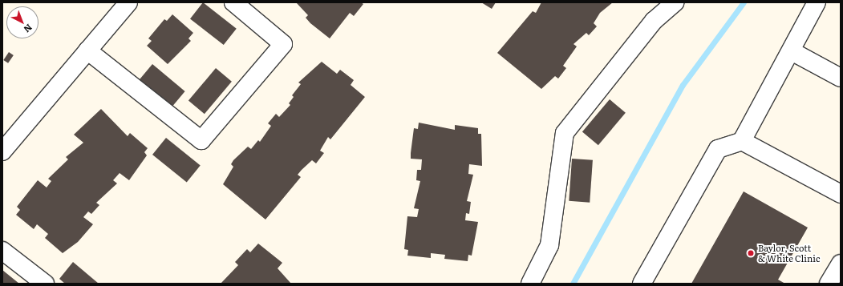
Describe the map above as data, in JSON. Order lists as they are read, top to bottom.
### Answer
{
  "places": ["Baylor, Scott & White Clinic"],
  "north": "bottom right"
}
